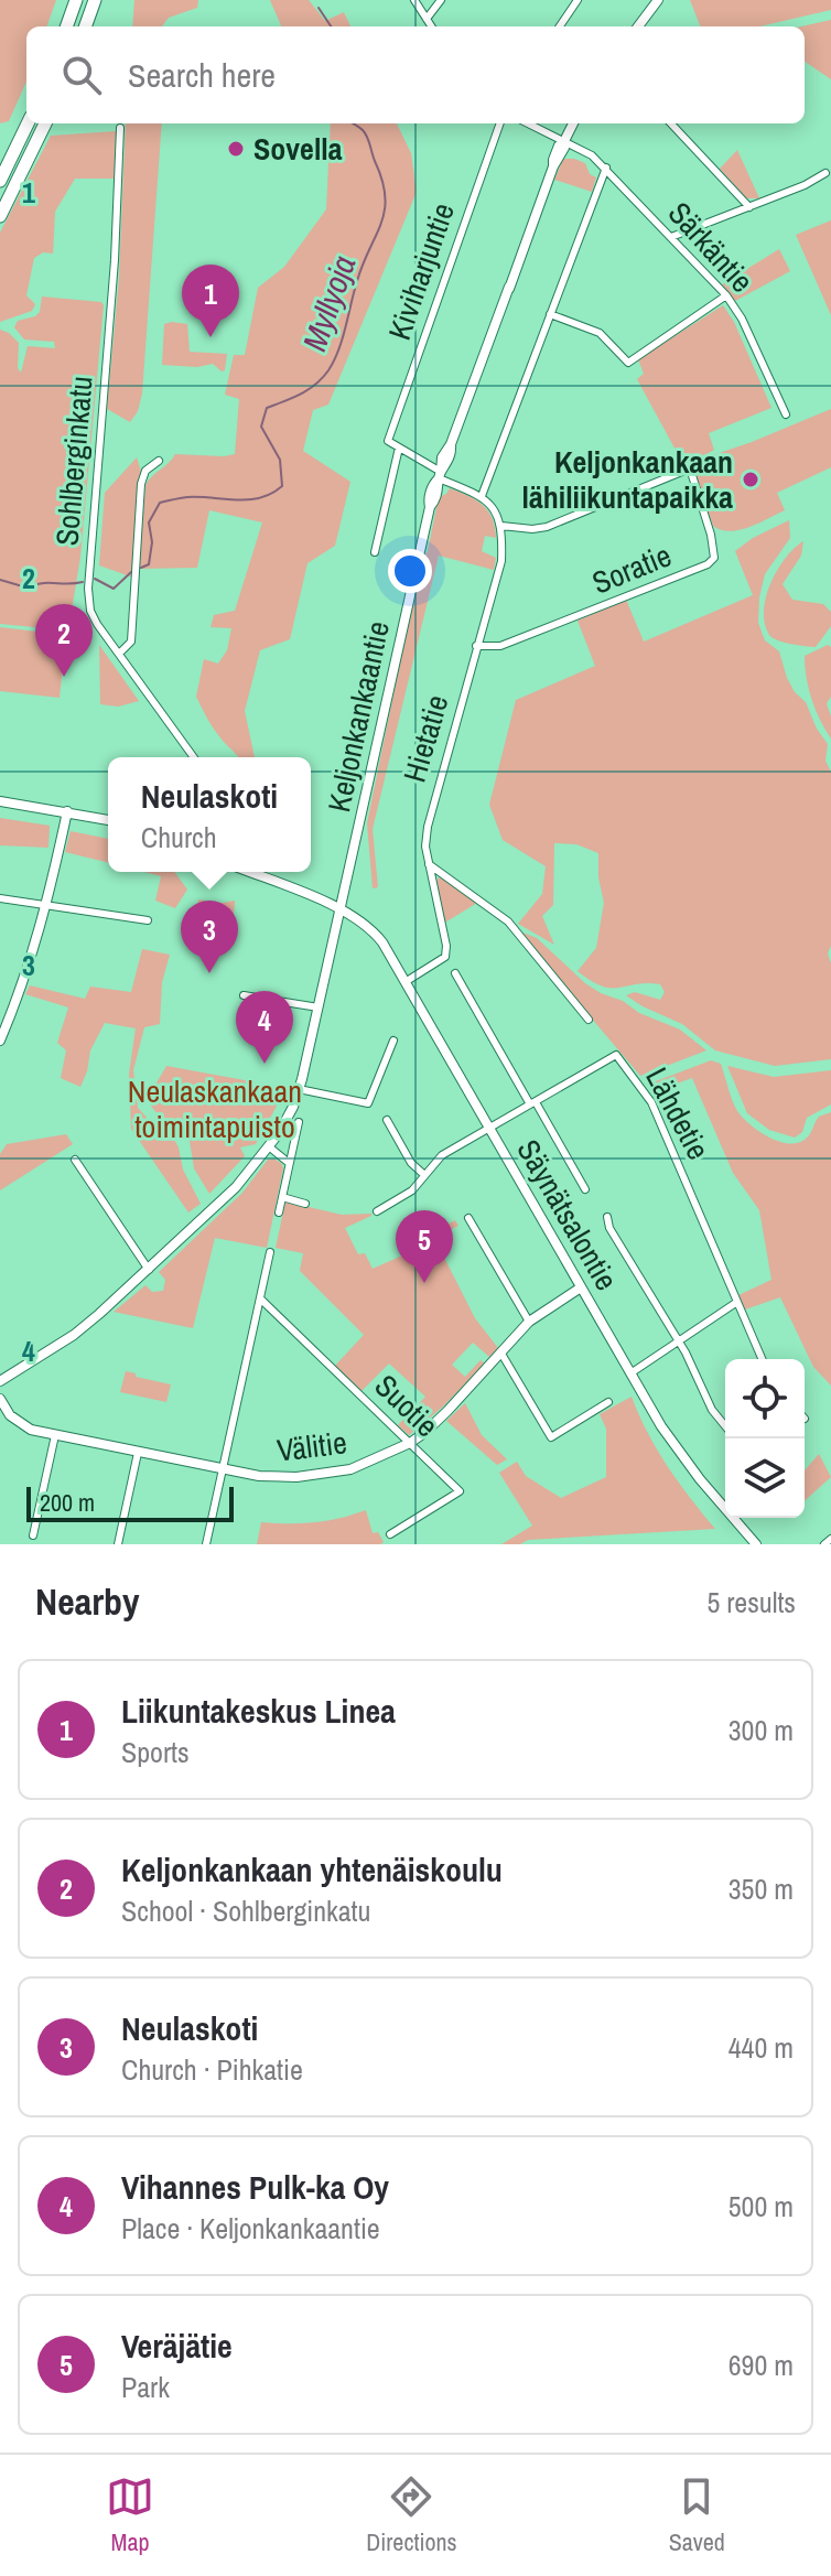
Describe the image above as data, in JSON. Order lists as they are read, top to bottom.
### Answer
{
  "streets": {
    "main road": ["Keljonkankaantie", "Säynätsalontie", "Välitie"],
    "street": [
      "Särkäntie",
      "Kiviharjuntie",
      "Sohlberginkatu",
      "Soratie",
      "Hietatie",
      "Lähdetie",
      "Suotie"
    ]
  },
  "crossings": [
    ["Särkäntie", "Keljonkankaantie"],
    ["Soratie", "Hietatie"],
    ["Keljonkankaantie", "Säynätsalontie"],
    ["Hietatie", "Säynätsalontie"],
    ["Lähdetie", "Säynätsalontie"],
    ["Säynätsalontie", "Välitie"],
    ["Suotie", "Välitie"]
  ],
  "water": ["Myllyoja"],
  "parks": ["Neulaskankaan toimintapuisto"],
  "places": ["Sovella", "Keljonkankaan lähiliikuntapaikka"],
  "scale_bar": "200 m",
  "page": {
    "search": "Search here",
    "pins": [
      "1",
      "2",
      "3",
      "4",
      "5"
    ],
    "popup": ["Neulaskoti", "Church"],
    "scale": "200 m",
    "heading": ["Nearby", "5 results"],
    "list": [
      {
        "mark": "1",
        "name": "Liikuntakeskus Linea",
        "note": "Sports",
        "value": "300 m"
      },
      {
        "mark": "2",
        "name": "Keljonkankaan yhtenäiskoulu",
        "note": "School · Sohlberginkatu",
        "value": "350 m"
      },
      {
        "mark": "3",
        "name": "Neulaskoti",
        "note": "Church · Pihkatie",
        "value": "440 m"
      },
      {
        "mark": "4",
        "name": "Vihannes Pulk-ka Oy",
        "note": "Place · Keljonkankaantie",
        "value": "500 m"
      },
      {
        "mark": "5",
        "name": "Veräjätie",
        "note": "Park",
        "value": "690 m"
      }
    ],
    "nav": ["Map", "Directions", "Saved"]
  },
  "grid": {
    "rows": [
      "1",
      "2",
      "3",
      "4"
    ]
  }
}
